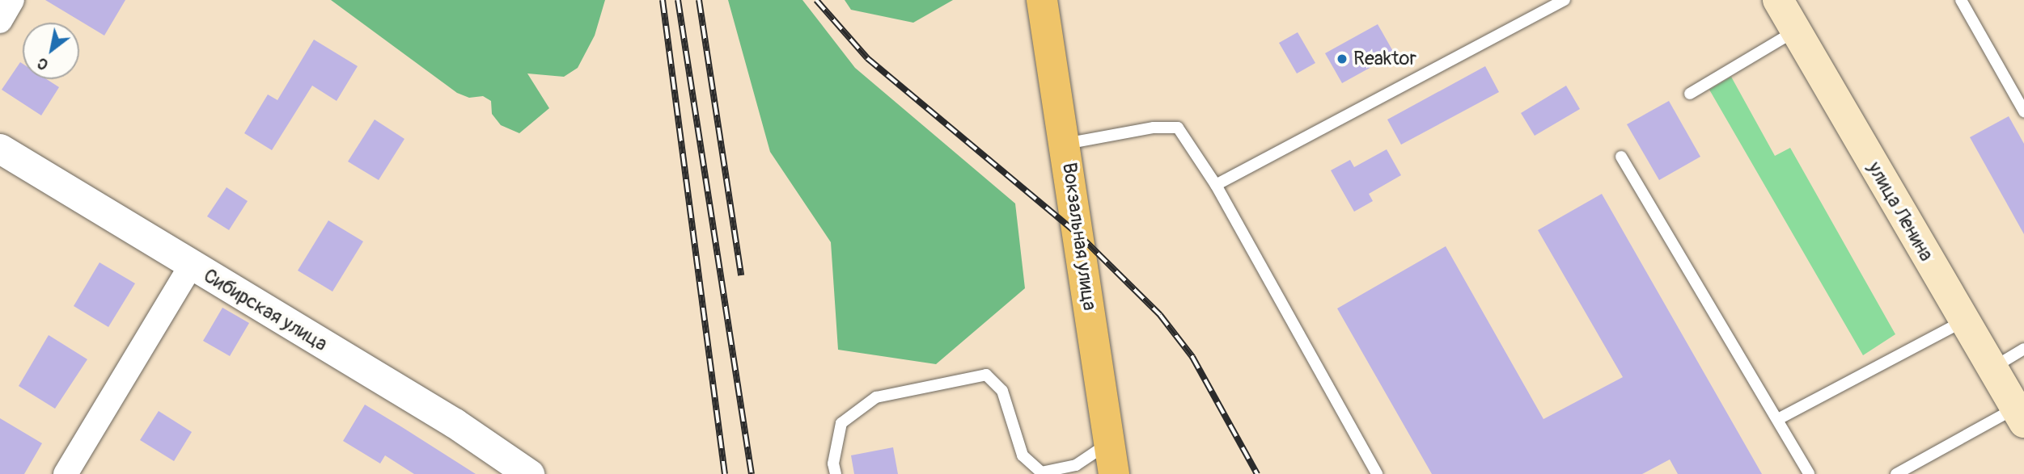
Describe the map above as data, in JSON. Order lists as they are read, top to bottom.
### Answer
{
  "streets": {
    "highway": ["Вокзальная улица"],
    "main road": ["улица Ленина"],
    "street": ["Сибирская улица"]
  },
  "places": ["Reaktor"],
  "north": "bottom left"
}
